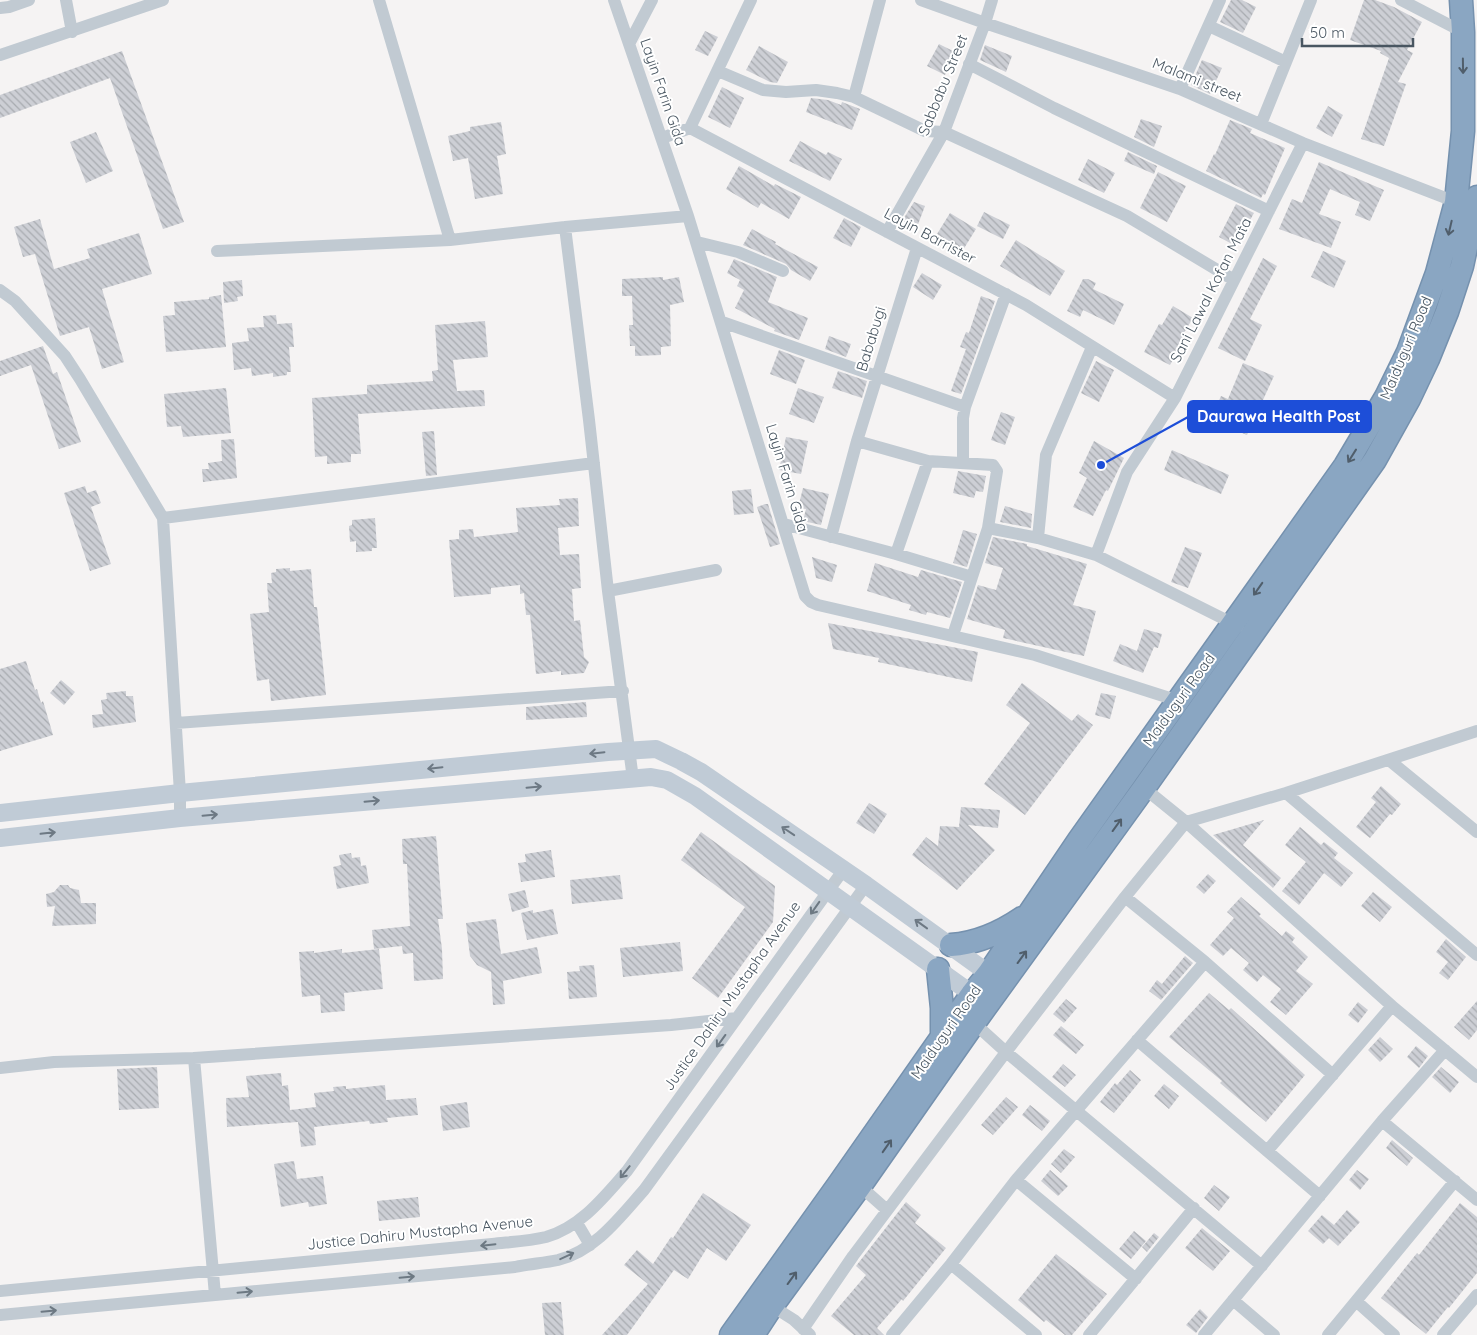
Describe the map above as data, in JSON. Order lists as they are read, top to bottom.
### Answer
{
  "streets": {
    "highway": ["Maiduguri Road"],
    "street": [
      "Malami street",
      "Sabbabu Street",
      "Layin Farin Gida",
      "Layin Barrister",
      "Sani Lawal Kofan Mata",
      "Bababugi",
      "Justice Dahiru Mustapha Avenue"
    ]
  },
  "crossings": [
    ["Malami street", "Sabbabu Street"],
    ["Malami street", "Sani Lawal Kofan Mata"],
    ["Malami street", "Maiduguri Road"],
    ["Sabbabu Street", "Layin Barrister"],
    ["Layin Farin Gida", "Maiduguri Road"],
    ["Layin Barrister", "Sani Lawal Kofan Mata"],
    ["Layin Barrister", "Bababugi"]
  ],
  "places": ["Daurawa Health Post"],
  "scale_bar": "50 m"
}
